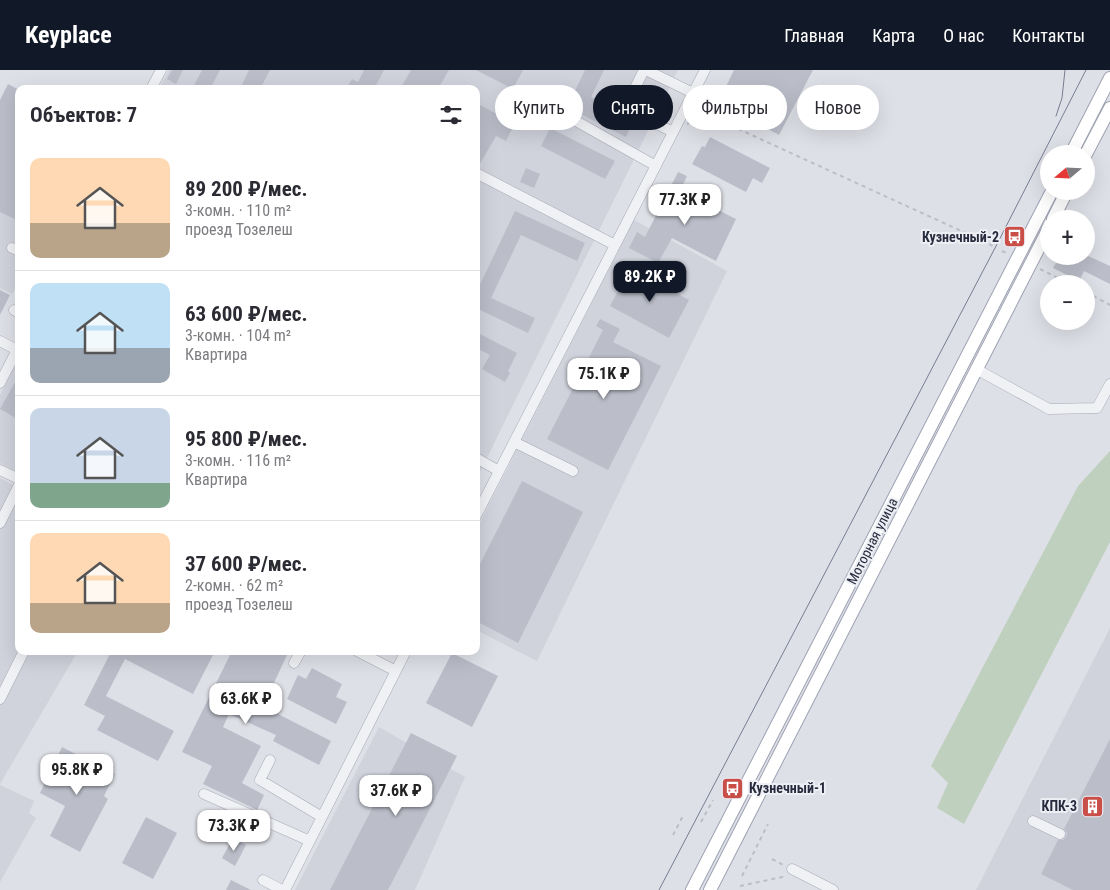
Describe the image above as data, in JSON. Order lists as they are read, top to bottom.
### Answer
{
  "streets": {
    "main road": ["Моторная улица"]
  },
  "places": {
    "bus stop": ["Кузнечный-2", "Кузнечный-1"],
    "building": ["КПК-3"]
  },
  "north": "left",
  "page": {
    "header": "Keyplace",
    "nav": [
      "Главная",
      "Карта",
      "О нас",
      "Контакты"
    ],
    "chip": [
      "Купить",
      "Снять",
      "Фильтры",
      "Новое"
    ],
    "heading": "Объектов: 7",
    "map_buttons": ["+", "−"],
    "list": [
      {
        "name": "89 200 ₽/мес.",
        "note": "3-комн. · 110 m² · проезд Тозелеш"
      },
      {
        "name": "63 600 ₽/мес.",
        "note": "3-комн. · 104 m² · Квартира"
      },
      {
        "name": "95 800 ₽/мес.",
        "note": "3-комн. · 116 m² · Квартира"
      },
      {
        "name": "37 600 ₽/мес.",
        "note": "2-комн. · 62 m² · проезд Тозелеш"
      }
    ],
    "price": [
      "77.3K ₽",
      "89.2K ₽",
      "75.1K ₽",
      "63.6K ₽",
      "95.8K ₽",
      "37.6K ₽",
      "73.3K ₽"
    ]
  }
}
